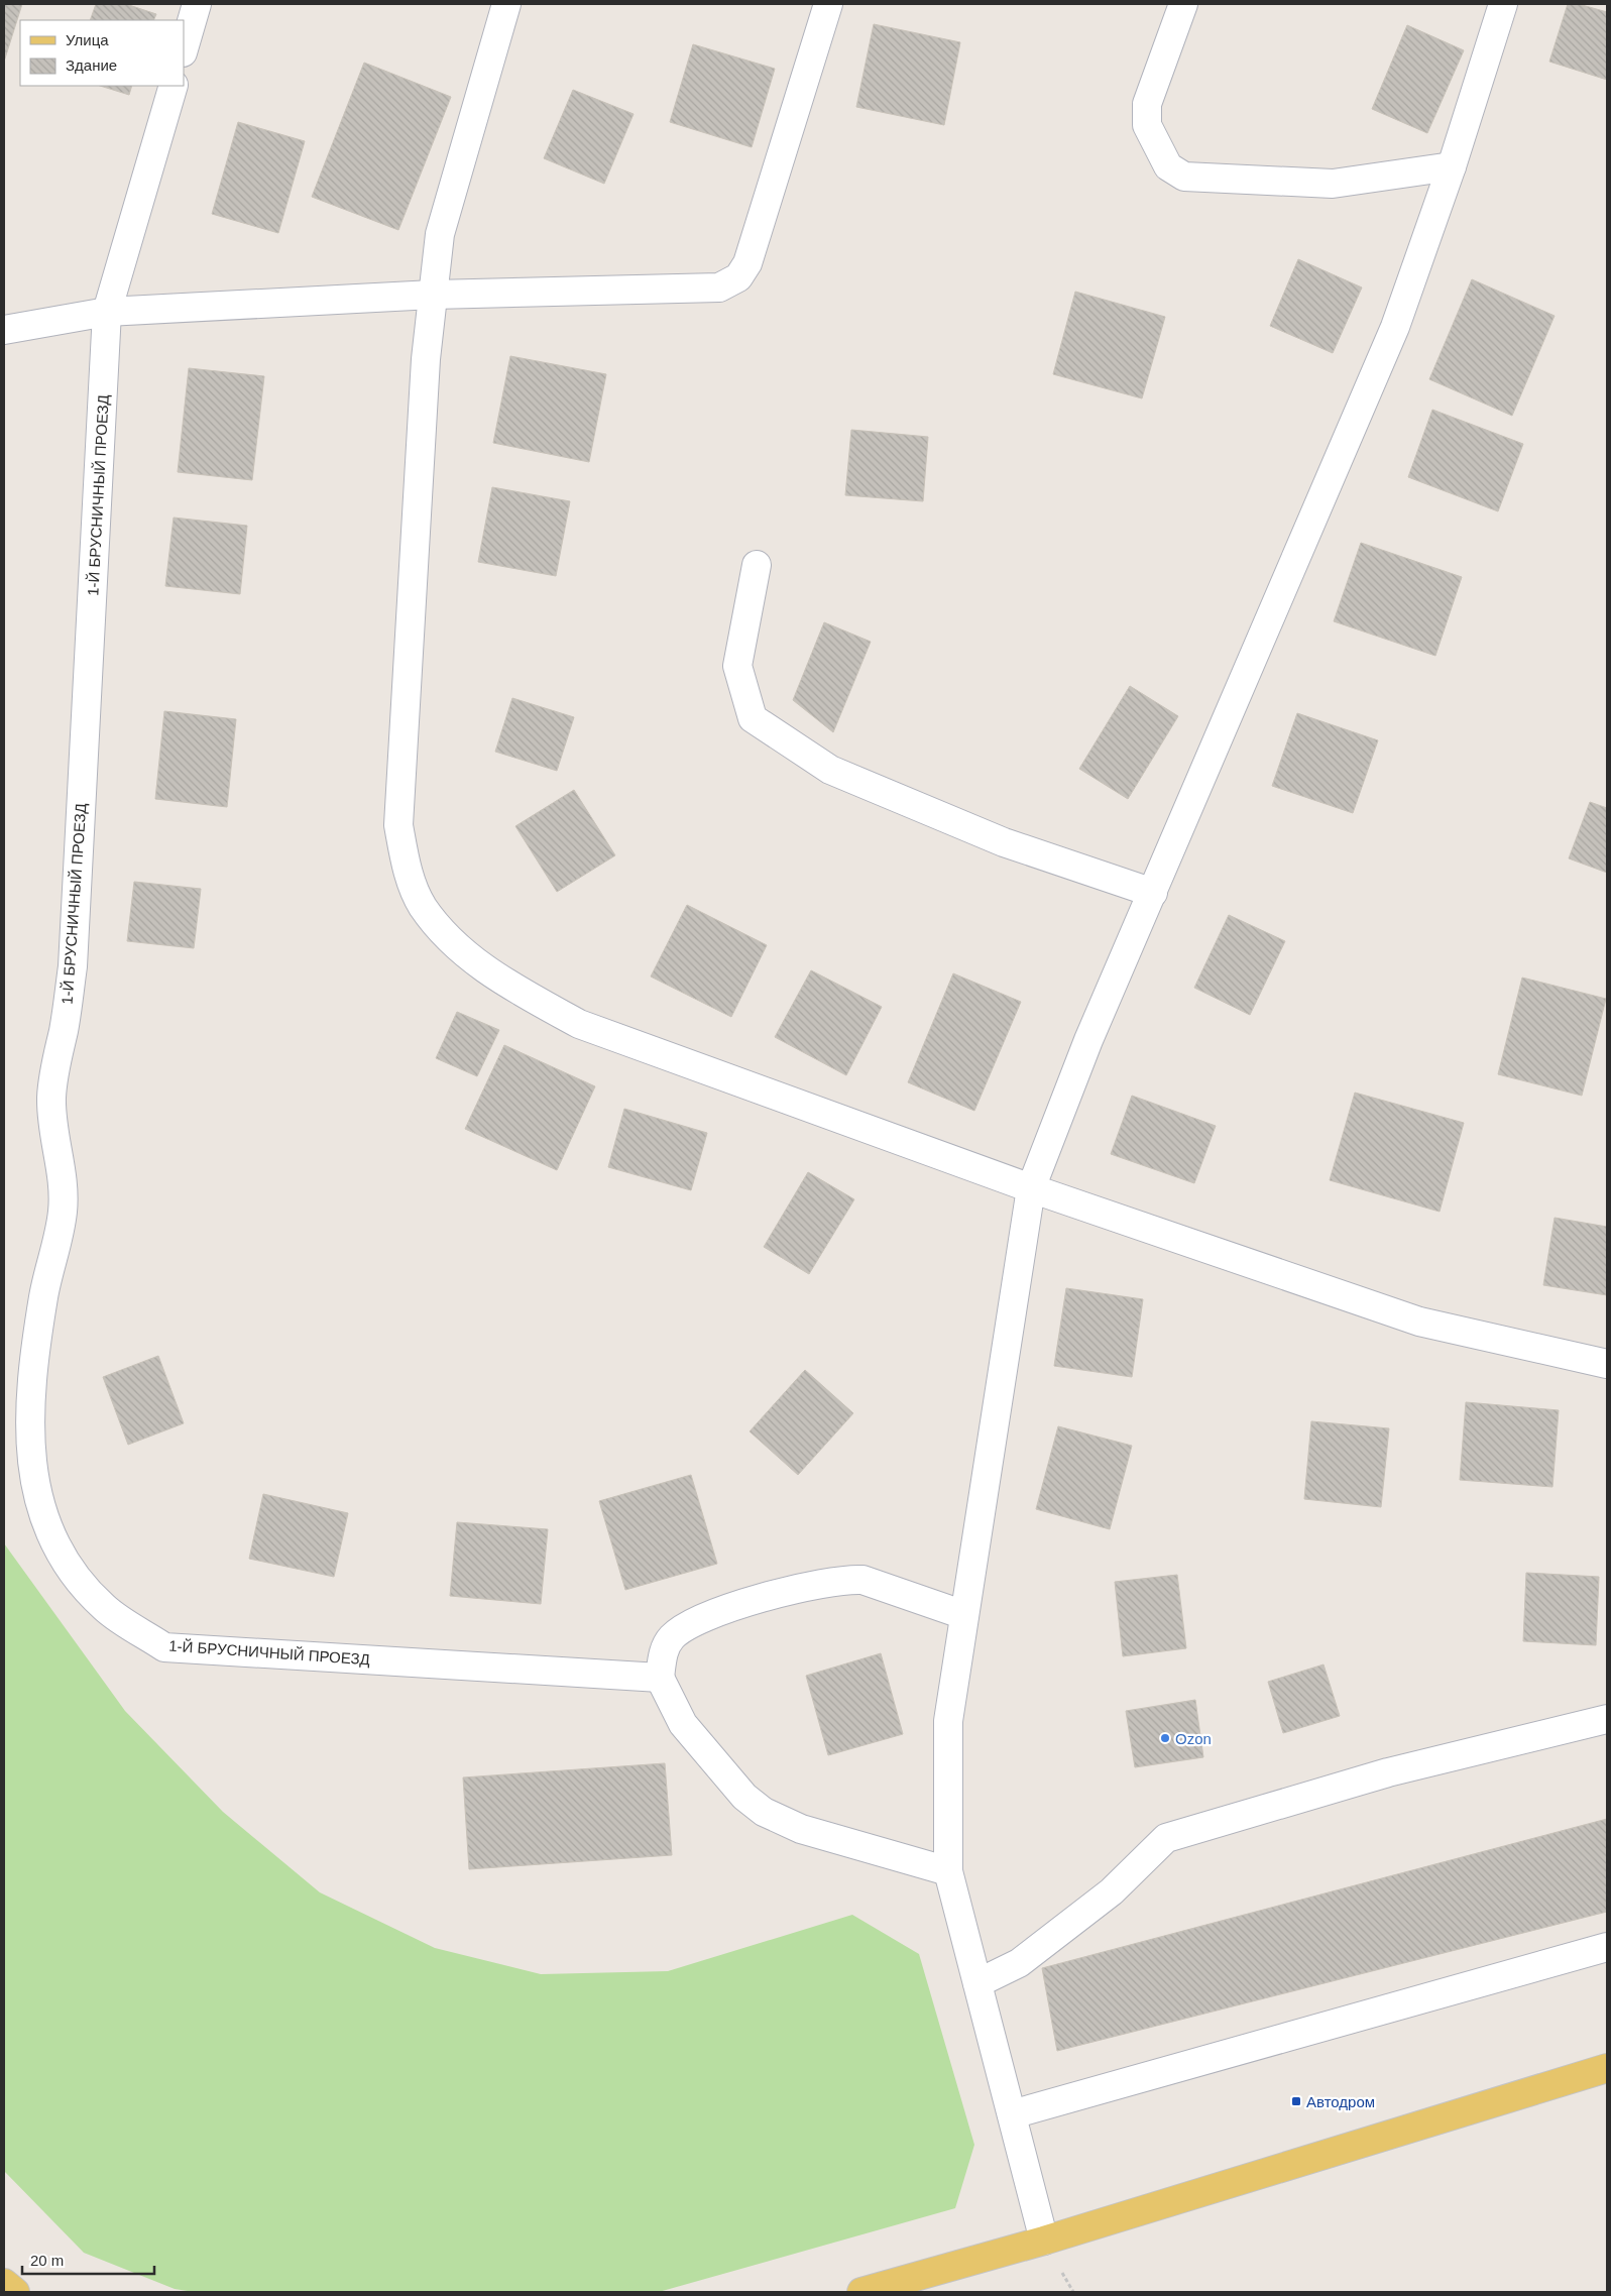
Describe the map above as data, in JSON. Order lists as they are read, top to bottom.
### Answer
{
  "streets": {
    "street": ["1-Й БРУСНИЧНЫЙ ПРОЕЗД"]
  },
  "places": {
    "other": ["Ozon"],
    "transit": ["Автодром"]
  },
  "legend": ["Улица", "Здание"],
  "scale_bar": "20 m"
}
